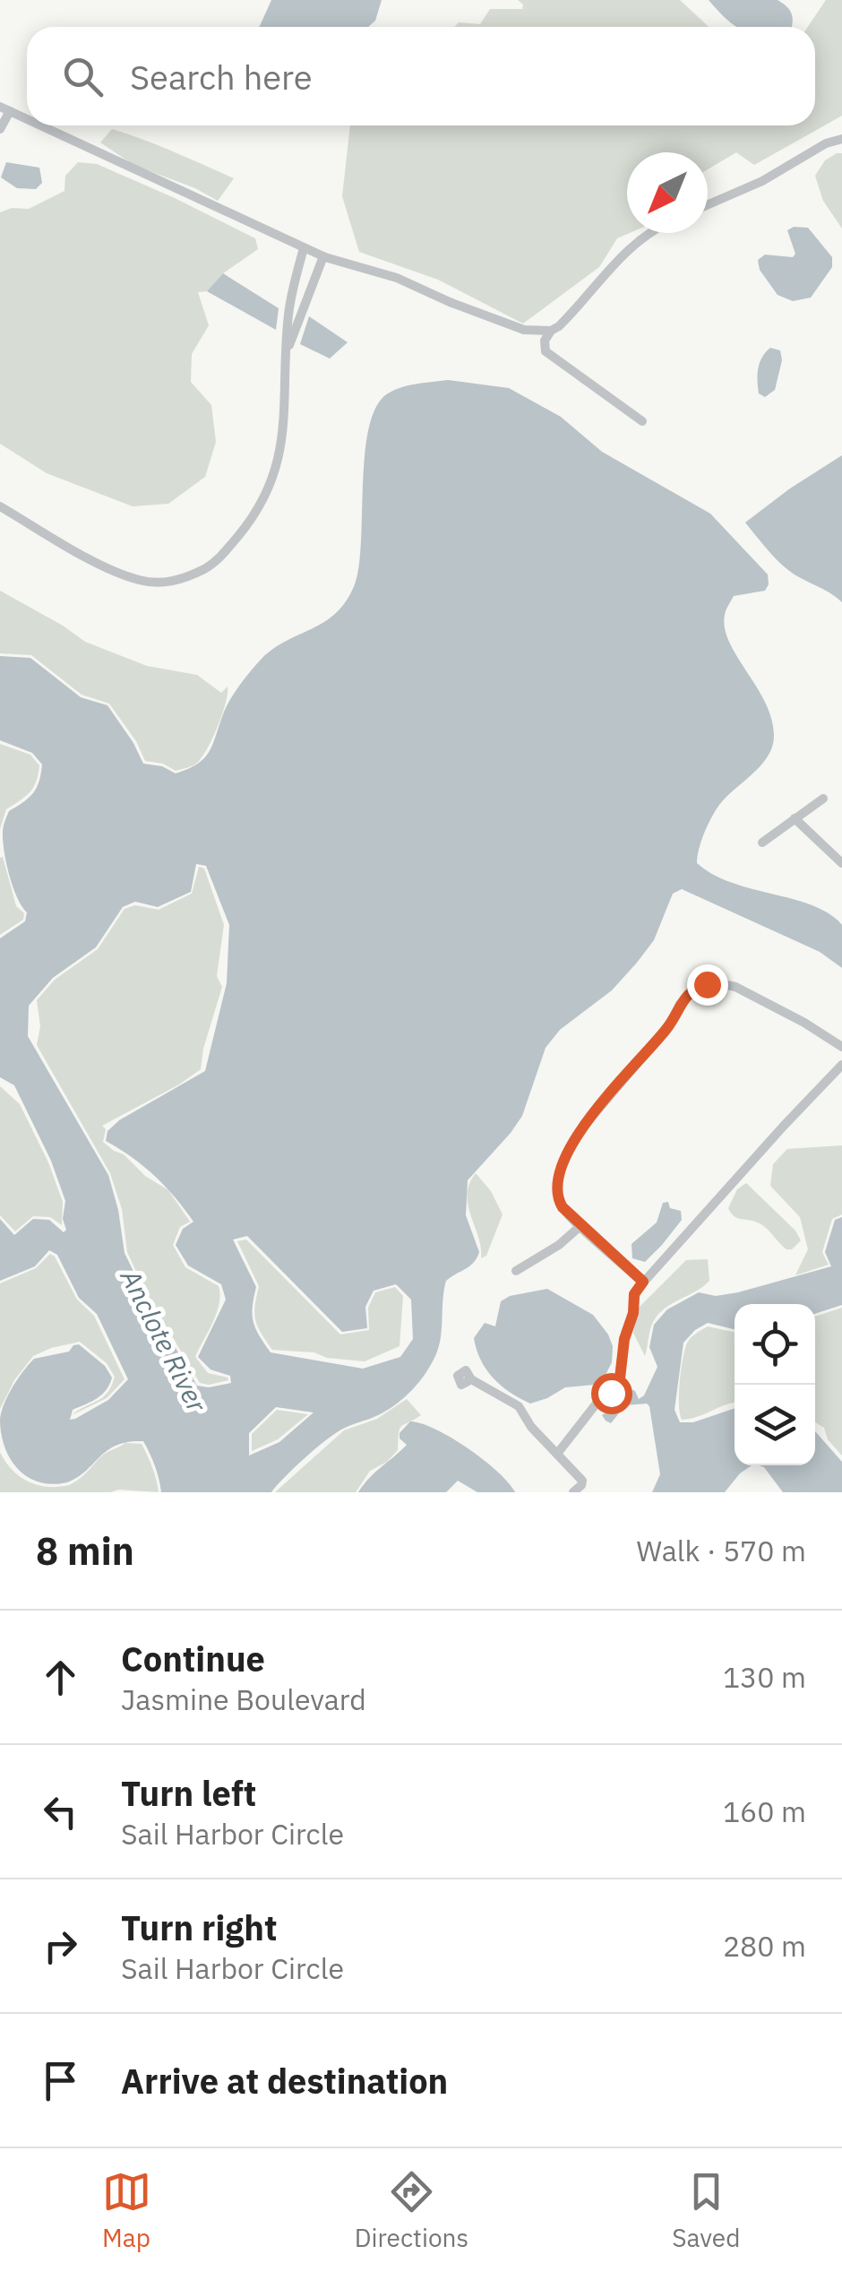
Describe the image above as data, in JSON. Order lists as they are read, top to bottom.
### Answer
{
  "water": ["Anclote River"],
  "north": "bottom left",
  "page": {
    "search": "Search here",
    "heading": ["8 min", "Walk · 570 m"],
    "list": [
      ["Continue", "Jasmine Boulevard", "130 m"],
      ["Turn left", "Sail Harbor Circle", "160 m"],
      ["Turn right", "Sail Harbor Circle", "280 m"],
      "Arrive at destination"
    ],
    "nav": ["Map", "Directions", "Saved"]
  }
}
